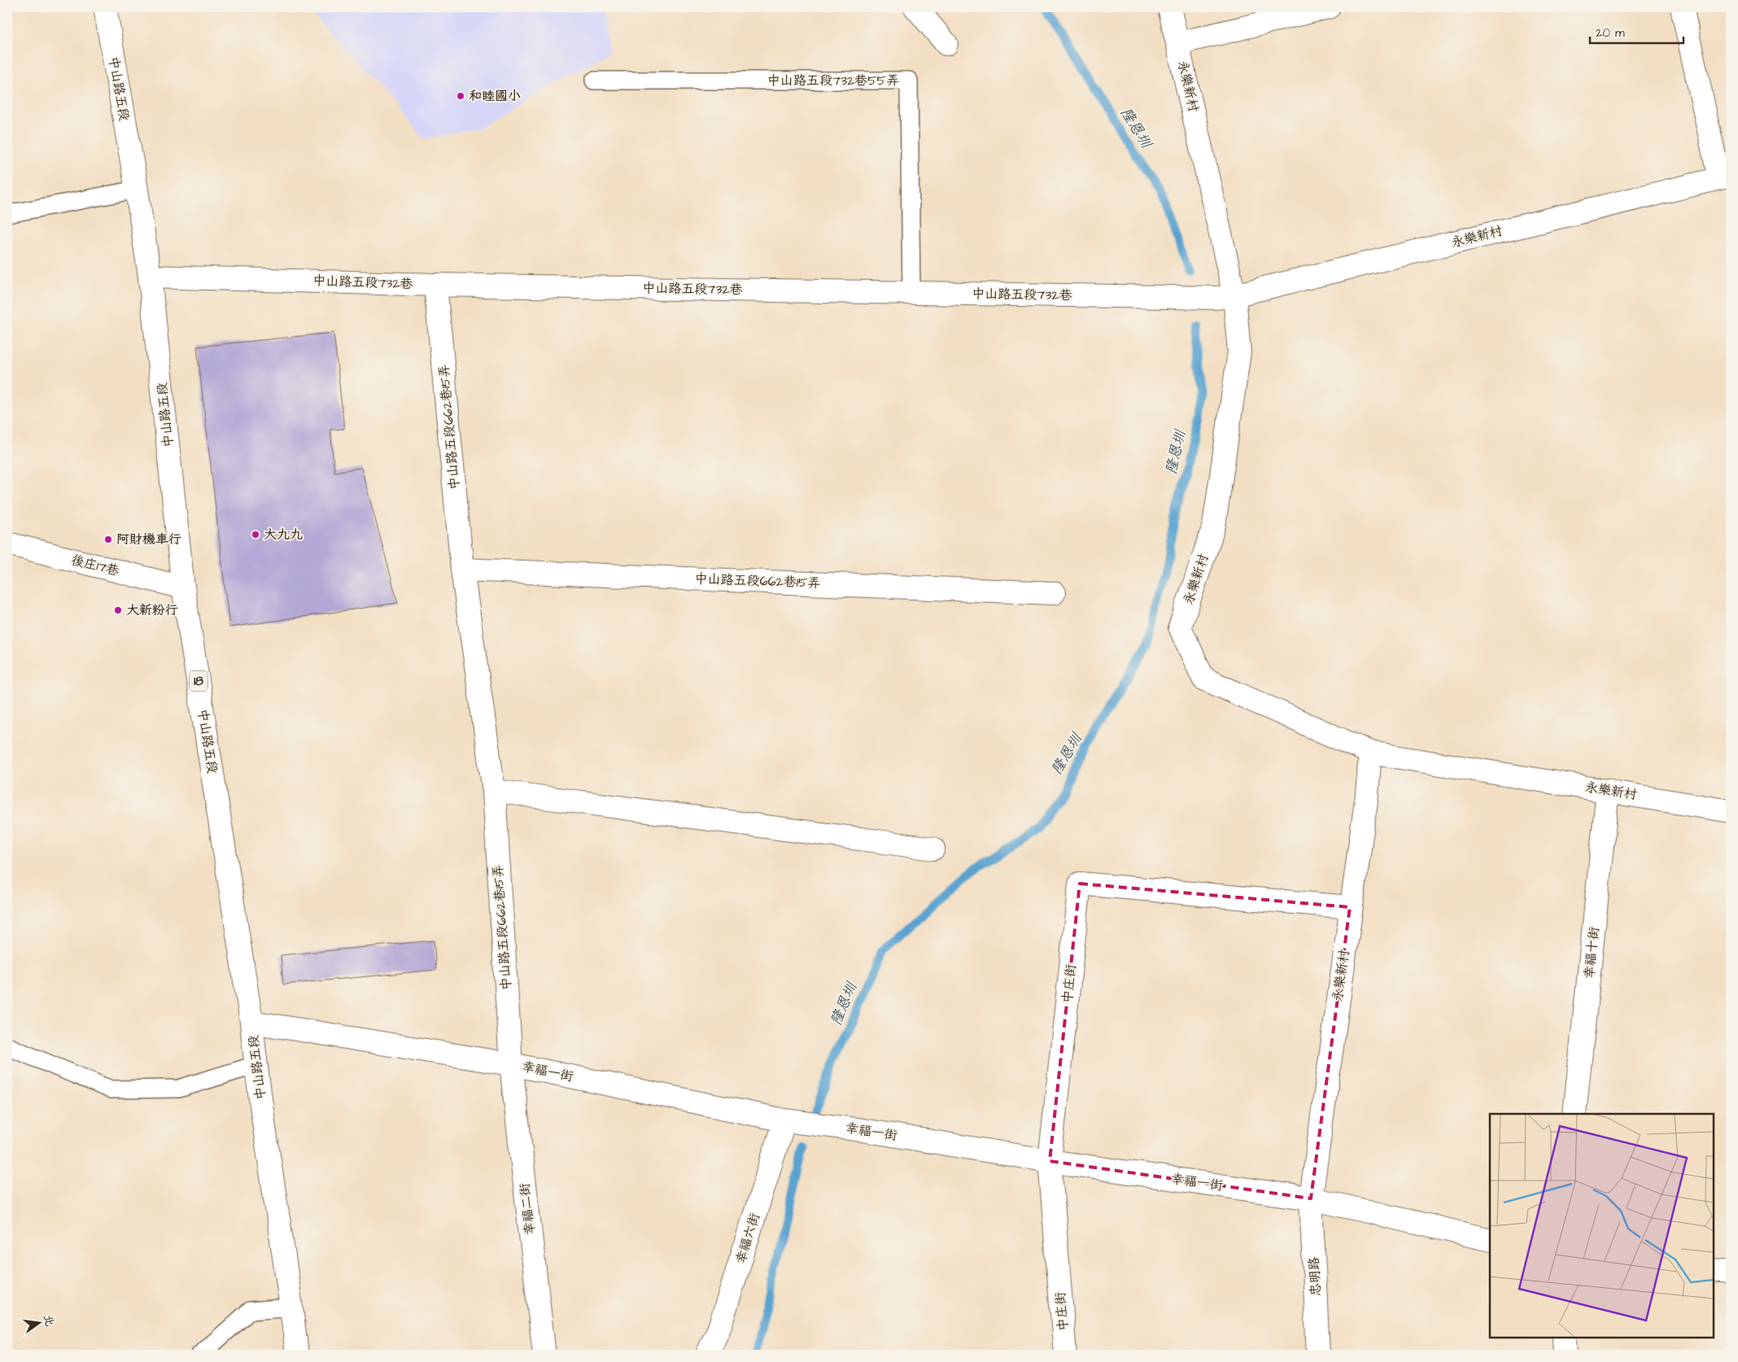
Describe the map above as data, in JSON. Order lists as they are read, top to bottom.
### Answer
{
  "streets": {
    "street": [
      "永樂新村",
      "中山路五段",
      "中山路五段732巷",
      "中山路五段662巷15弄",
      "後庄17巷",
      "18",
      "幸福十街",
      "中庄街",
      "幸福一街",
      "幸福二街",
      "幸福六街",
      "忠明路"
    ],
    "lane": ["中山路五段732巷55弄"]
  },
  "crossings": [
    ["中山路五段732巷55弄", "中山路五段732巷"],
    ["永樂新村", "中山路五段732巷"],
    ["永樂新村", "幸福十街"],
    ["永樂新村", "中庄街"],
    ["永樂新村", "幸福一街"],
    ["永樂新村", "忠明路"],
    ["中山路五段", "中山路五段732巷"],
    ["中山路五段", "後庄17巷"],
    ["中山路五段", "幸福一街"],
    ["中山路五段732巷", "中山路五段662巷15弄"],
    ["中山路五段662巷15弄", "幸福一街"],
    ["中山路五段662巷15弄", "幸福二街"],
    ["中庄街", "幸福一街"],
    ["幸福一街", "幸福二街"],
    ["幸福一街", "幸福六街"],
    ["幸福一街", "忠明路"]
  ],
  "water": ["隆恩圳"],
  "places": [
    "和睦國小",
    "大九九",
    "阿財機車行",
    "大新粉行"
  ],
  "scale_bar": "20 m",
  "north": "right"
}
